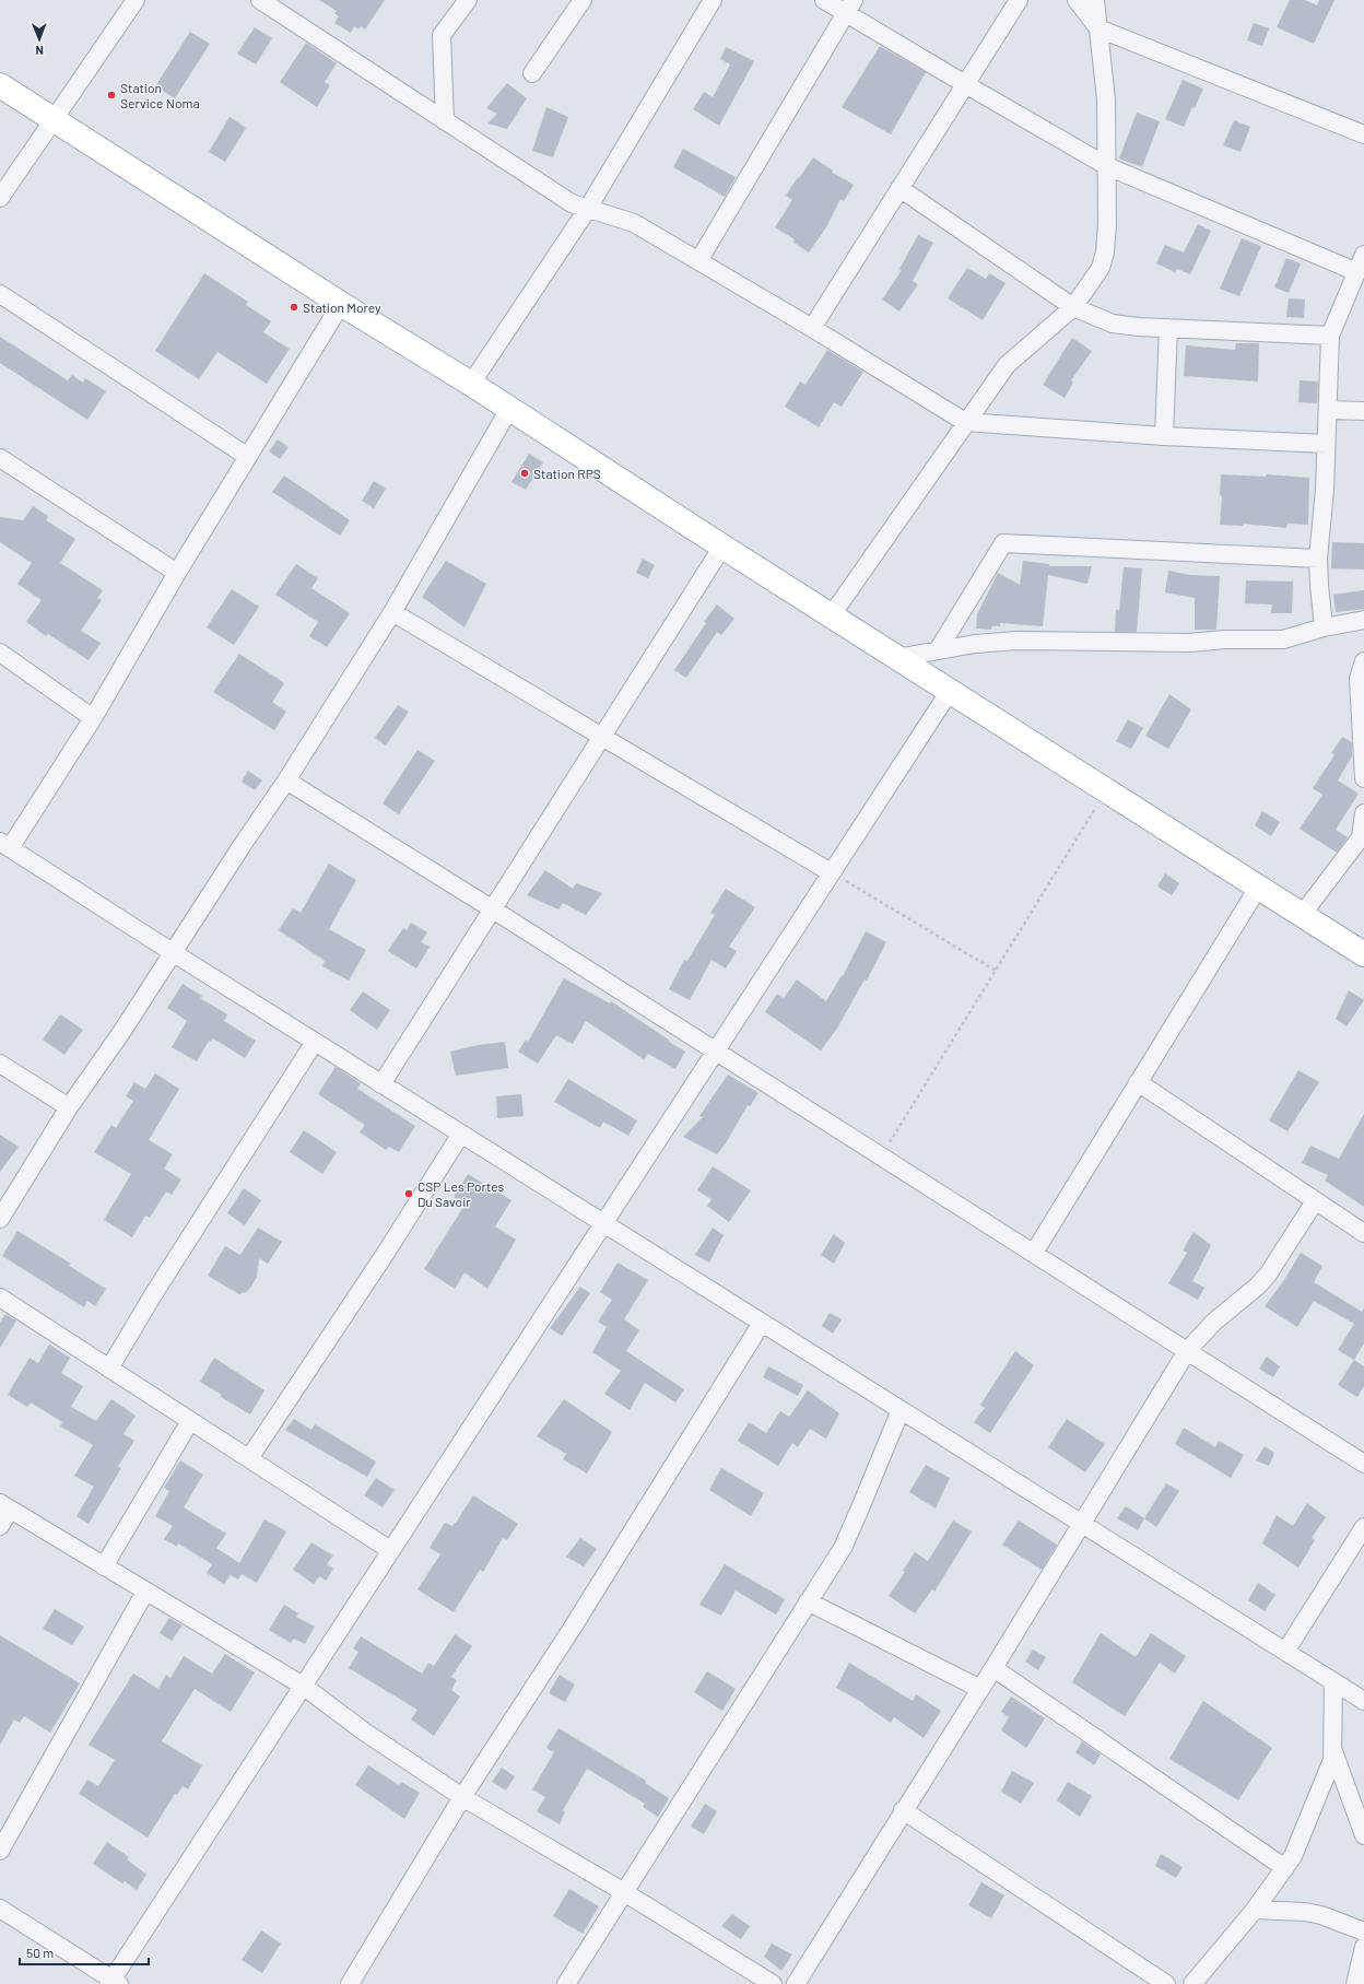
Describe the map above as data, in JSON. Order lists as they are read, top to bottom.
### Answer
{
  "places": [
    "Station Service Noma",
    "Station Morey",
    "Station RPS",
    "CSP Les Portes Du Savoir"
  ],
  "scale_bar": "50 m",
  "north": "bottom"
}
